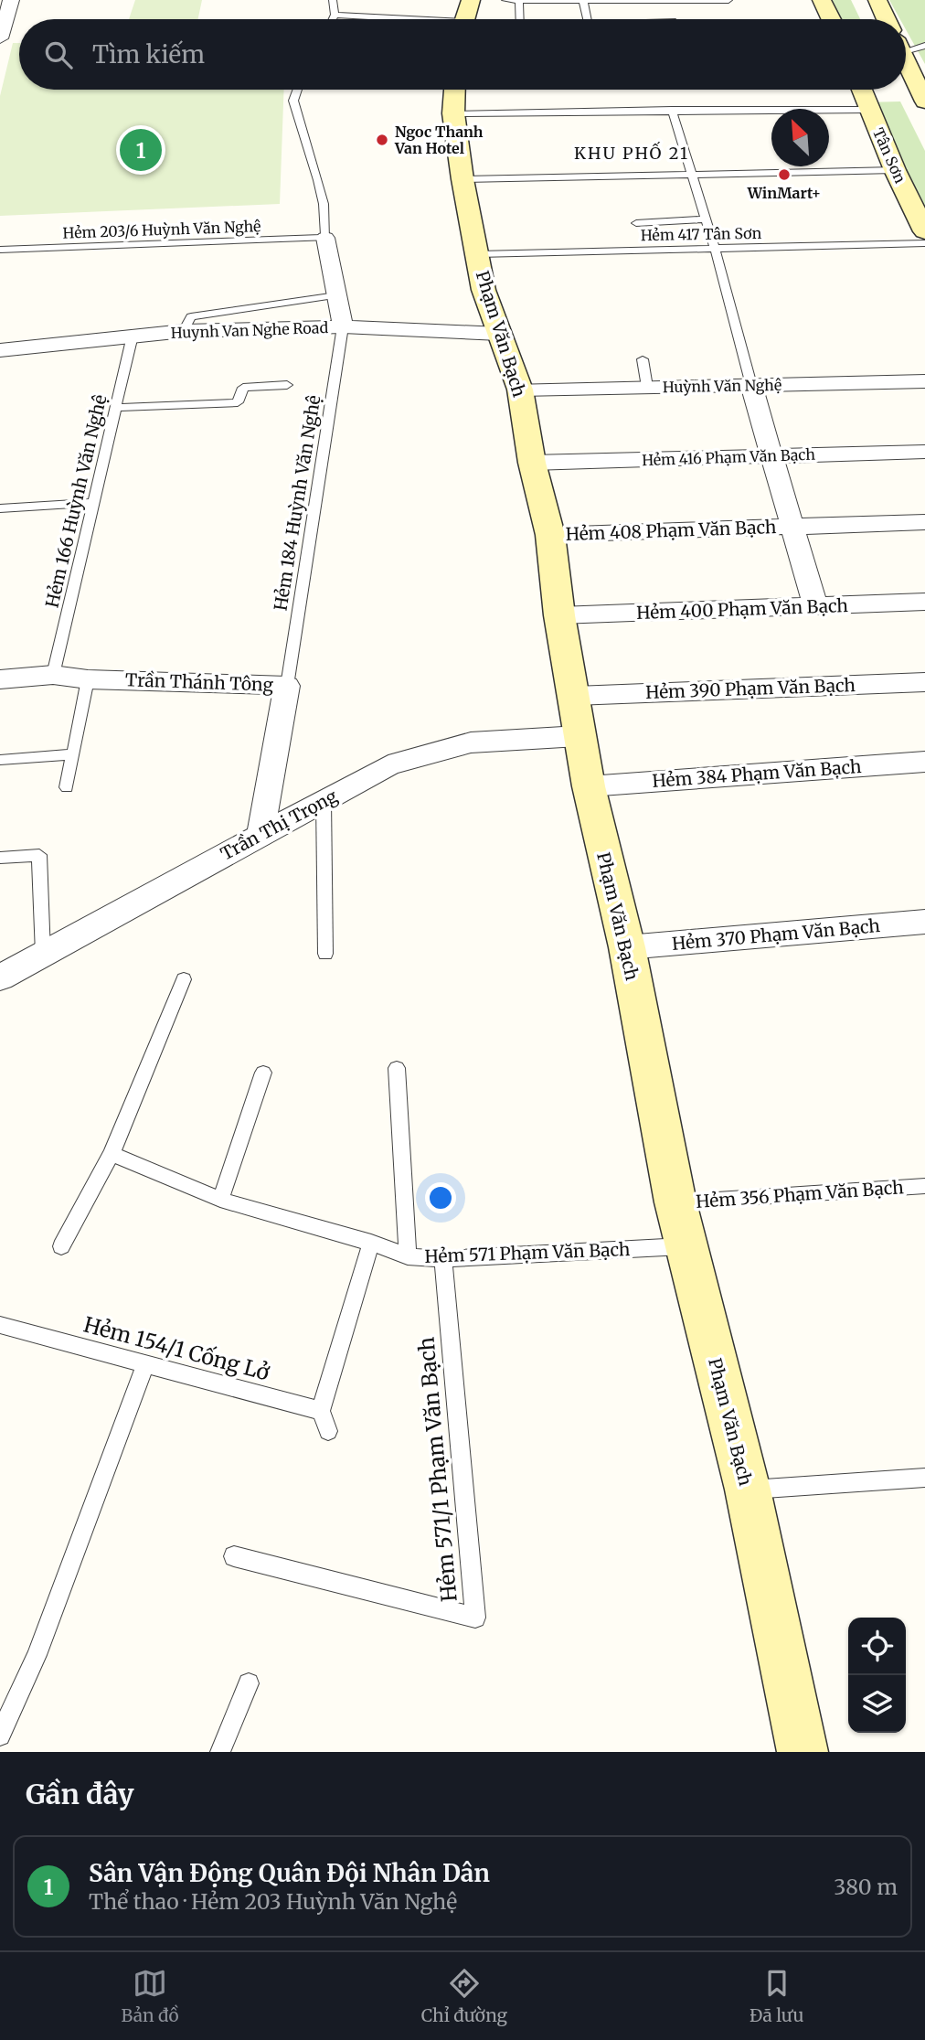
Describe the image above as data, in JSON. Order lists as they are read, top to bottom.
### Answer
{
  "streets": {
    "street": [
      "Tân Sơn",
      "Huynh Van Nghe Road",
      "Phạm Văn Bạch",
      "Huỳnh Văn Nghệ",
      "Hẻm 416 Phạm Văn Bạch",
      "Hẻm 408 Phạm Văn Bạch",
      "Hẻm 400 Phạm Văn Bạch",
      "Trần Thánh Tông",
      "Hẻm 390 Phạm Văn Bạch",
      "Hẻm 384 Phạm Văn Bạch",
      "Trần Thị Trọng",
      "Hẻm 370 Phạm Văn Bạch"
    ],
    "lane": [
      "Hẻm 203/6 Huỳnh Văn Nghệ",
      "Hẻm 417 Tân Sơn",
      "Hẻm 166 Huỳnh Văn Nghệ",
      "Hẻm 184 Huỳnh Văn Nghệ",
      "Hẻm 356 Phạm Văn Bạch",
      "Hẻm 571 Phạm Văn Bạch",
      "Hẻm 154/1 Cống Lở",
      "Hẻm 571/1 Phạm Văn Bạch"
    ]
  },
  "crossings": [
    ["Hẻm 417 Tân Sơn", "Phạm Văn Bạch"],
    ["Huynh Van Nghe Road", "Phạm Văn Bạch"],
    ["Huynh Van Nghe Road", "Hẻm 166 Huỳnh Văn Nghệ"],
    ["Huynh Van Nghe Road", "Hẻm 184 Huỳnh Văn Nghệ"],
    ["Phạm Văn Bạch", "Huỳnh Văn Nghệ"],
    ["Phạm Văn Bạch", "Hẻm 416 Phạm Văn Bạch"],
    ["Phạm Văn Bạch", "Hẻm 408 Phạm Văn Bạch"],
    ["Phạm Văn Bạch", "Hẻm 400 Phạm Văn Bạch"],
    ["Phạm Văn Bạch", "Hẻm 390 Phạm Văn Bạch"],
    ["Phạm Văn Bạch", "Hẻm 384 Phạm Văn Bạch"],
    ["Phạm Văn Bạch", "Trần Thị Trọng"],
    ["Phạm Văn Bạch", "Hẻm 370 Phạm Văn Bạch"],
    ["Phạm Văn Bạch", "Hẻm 356 Phạm Văn Bạch"],
    ["Phạm Văn Bạch", "Hẻm 571 Phạm Văn Bạch"],
    ["Hẻm 166 Huỳnh Văn Nghệ", "Trần Thánh Tông"],
    ["Hẻm 184 Huỳnh Văn Nghệ", "Trần Thánh Tông"],
    ["Hẻm 408 Phạm Văn Bạch", "Hẻm 400 Phạm Văn Bạch"],
    ["Trần Thánh Tông", "Trần Thị Trọng"],
    ["Hẻm 571 Phạm Văn Bạch", "Hẻm 571/1 Phạm Văn Bạch"]
  ],
  "districts": ["KHU PHỐ 21"],
  "places": ["Ngoc Thanh Van Hotel", "WinMart+"],
  "north": "top left",
  "page": {
    "search": "Tìm kiếm",
    "pins": "1",
    "heading": "Gần đây",
    "list": [
      {
        "mark": "1",
        "name": "Sân Vận Động Quân Đội Nhân Dân",
        "note": "Thể thao · Hẻm 203 Huỳnh Văn Nghệ",
        "value": "380 m"
      }
    ],
    "nav": ["Bản đồ", "Chỉ đường", "Đã lưu"]
  }
}
